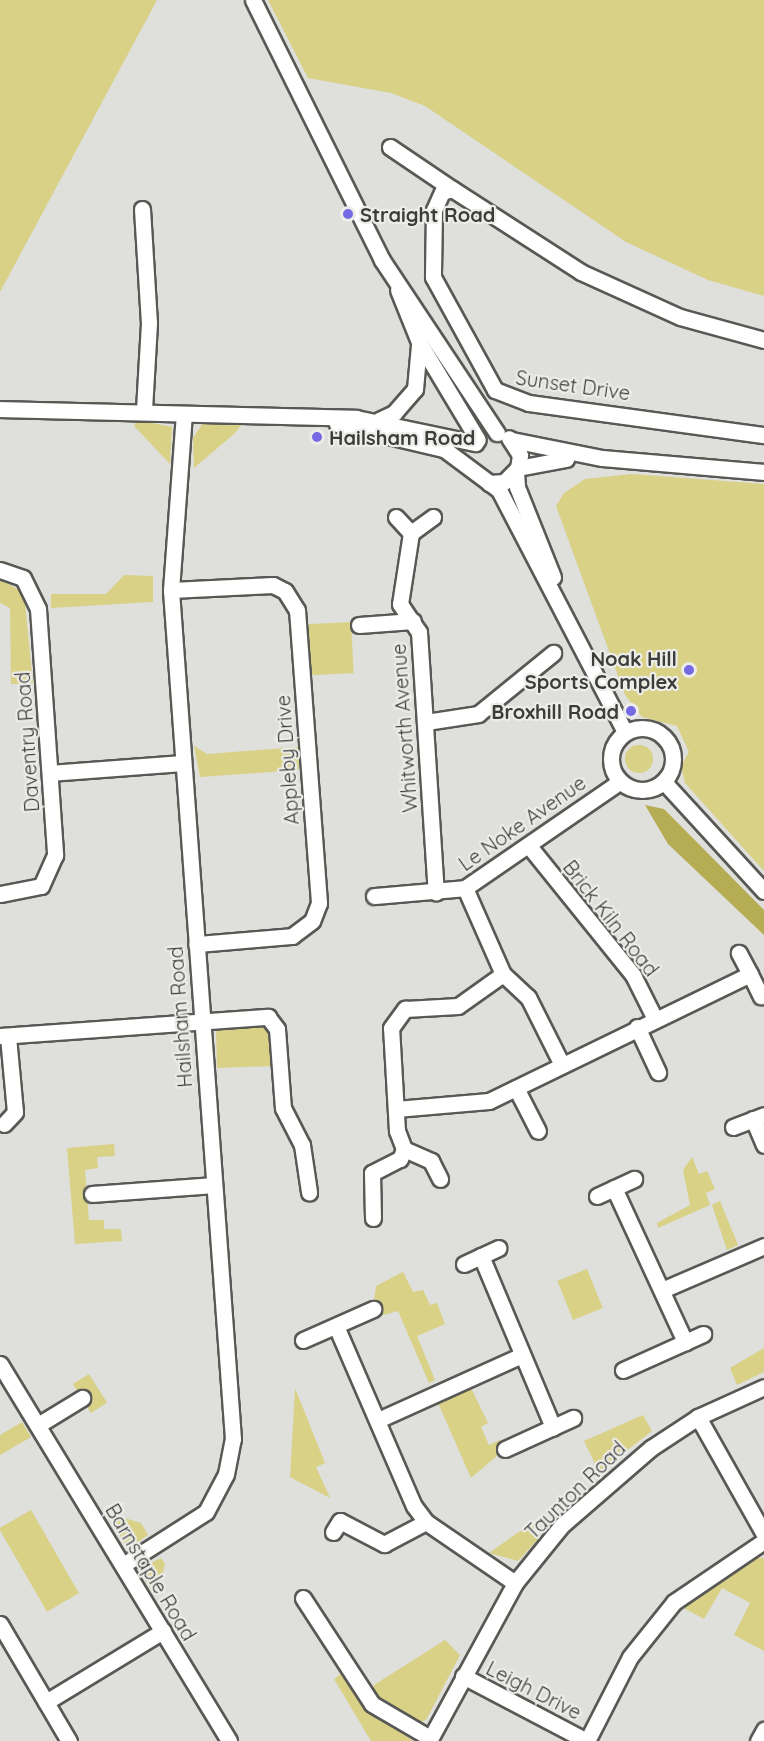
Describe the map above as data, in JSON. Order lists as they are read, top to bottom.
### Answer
{
  "streets": {
    "street": [
      "Sunset Drive",
      "Whitworth Avenue",
      "Daventry Road",
      "Appleby Drive",
      "Le Noke Avenue",
      "Brick Kiln Road",
      "Hailsham Road",
      "Taunton Road",
      "Barnstaple Road",
      "Leigh Drive"
    ]
  },
  "crossings": [
    ["Whitworth Avenue", "Le Noke Avenue"],
    ["Appleby Drive", "Hailsham Road"],
    ["Le Noke Avenue", "Brick Kiln Road"],
    ["Hailsham Road", "Barnstaple Road"],
    ["Taunton Road", "Leigh Drive"]
  ],
  "places": [
    "Straight Road",
    "Hailsham Road",
    "Noak Hill Sports Complex",
    "Broxhill Road"
  ]
}
